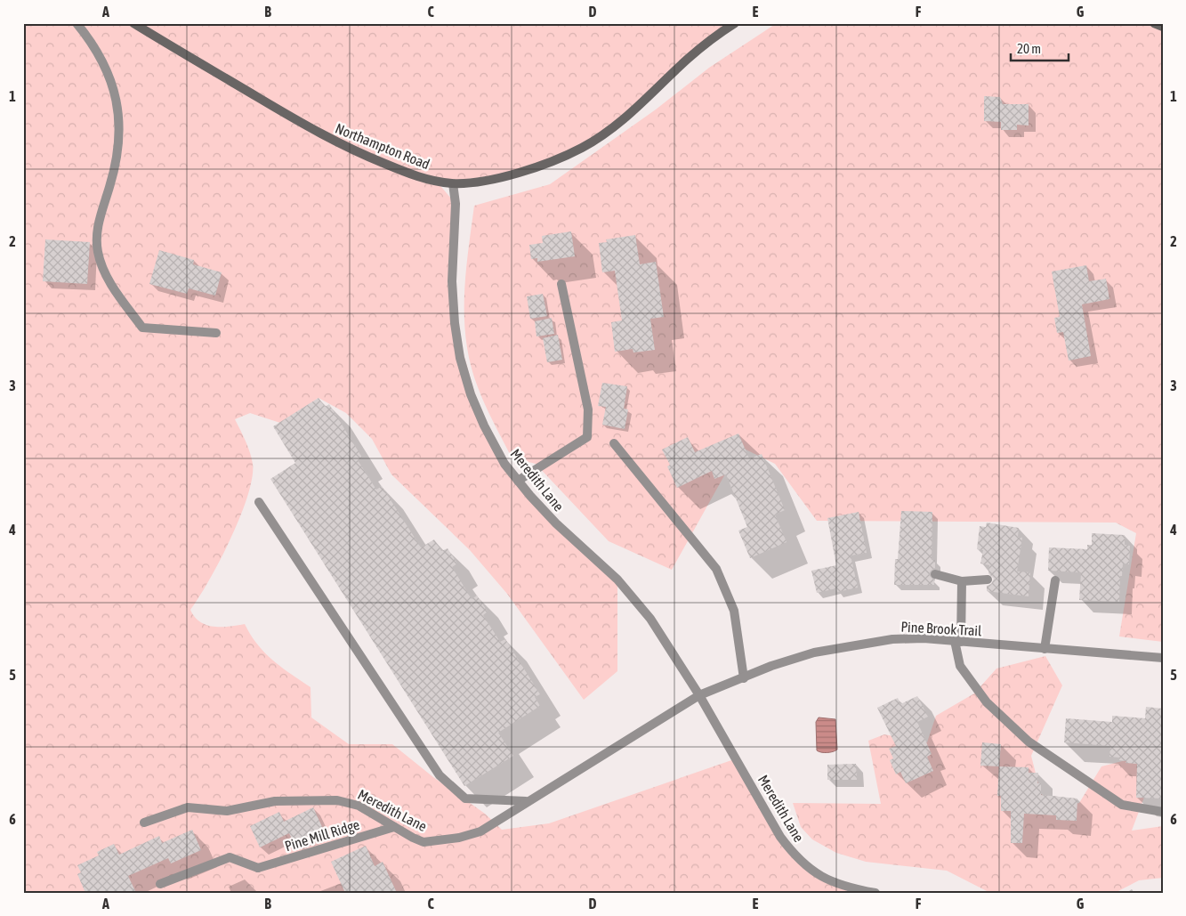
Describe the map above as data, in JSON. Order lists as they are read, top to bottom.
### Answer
{
  "streets": {
    "street": [
      "Northampton Road",
      "Meredith Lane",
      "Pine Brook Trail",
      "Pine Mill Ridge"
    ]
  },
  "crossings": [
    ["Northampton Road", "Meredith Lane"],
    ["Meredith Lane", "Pine Brook Trail"],
    ["Meredith Lane", "Pine Mill Ridge"]
  ],
  "scale_bar": "20 m",
  "grid": {
    "columns": [
      "A",
      "B",
      "C",
      "D",
      "E",
      "F",
      "G"
    ],
    "rows": [
      "1",
      "2",
      "3",
      "4",
      "5",
      "6"
    ]
  }
}
